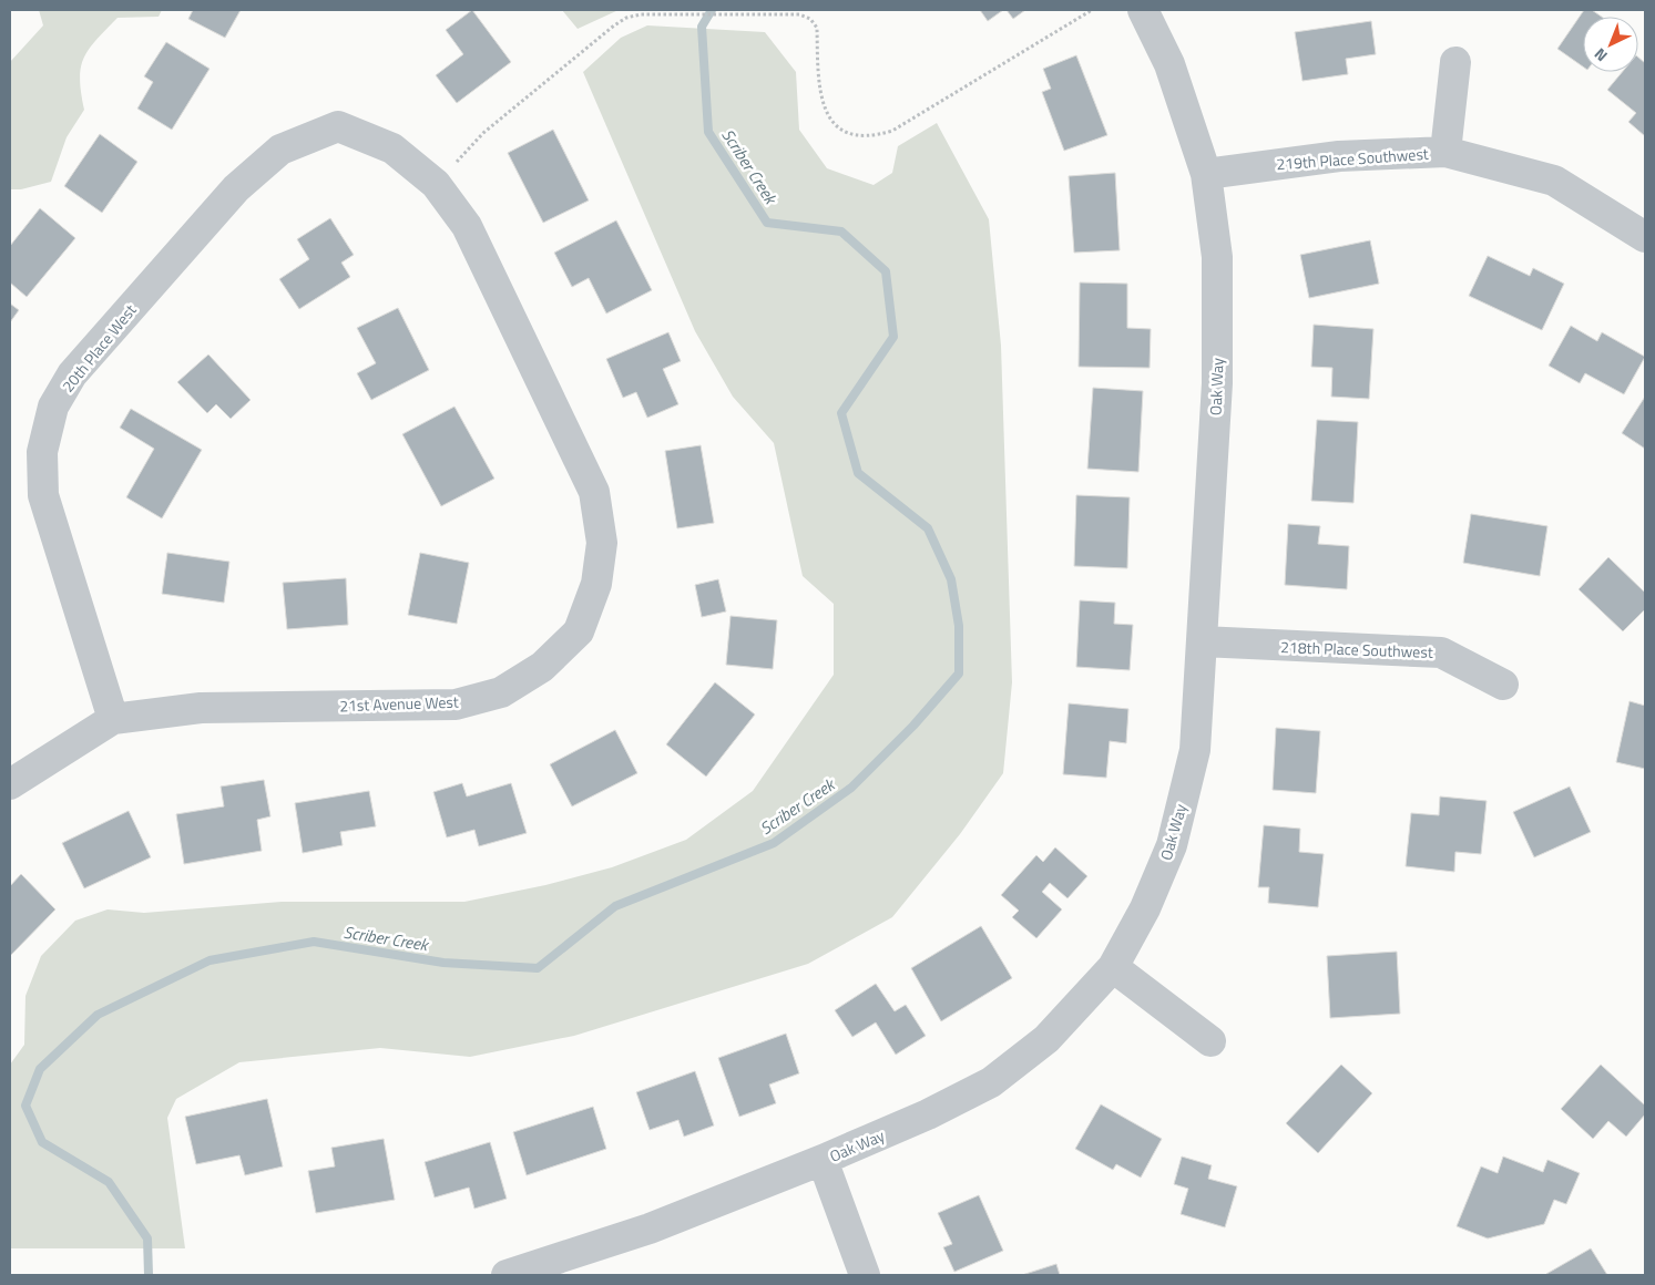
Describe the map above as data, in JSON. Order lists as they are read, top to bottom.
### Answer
{
  "streets": {
    "street": [
      "219th Place Southwest",
      "20th Place West",
      "Oak Way",
      "218th Place Southwest",
      "21st Avenue West"
    ]
  },
  "crossings": [
    ["219th Place Southwest", "Oak Way"],
    ["20th Place West", "21st Avenue West"],
    ["Oak Way", "218th Place Southwest"]
  ],
  "water": ["Scriber Creek"],
  "north": "bottom left"
}
